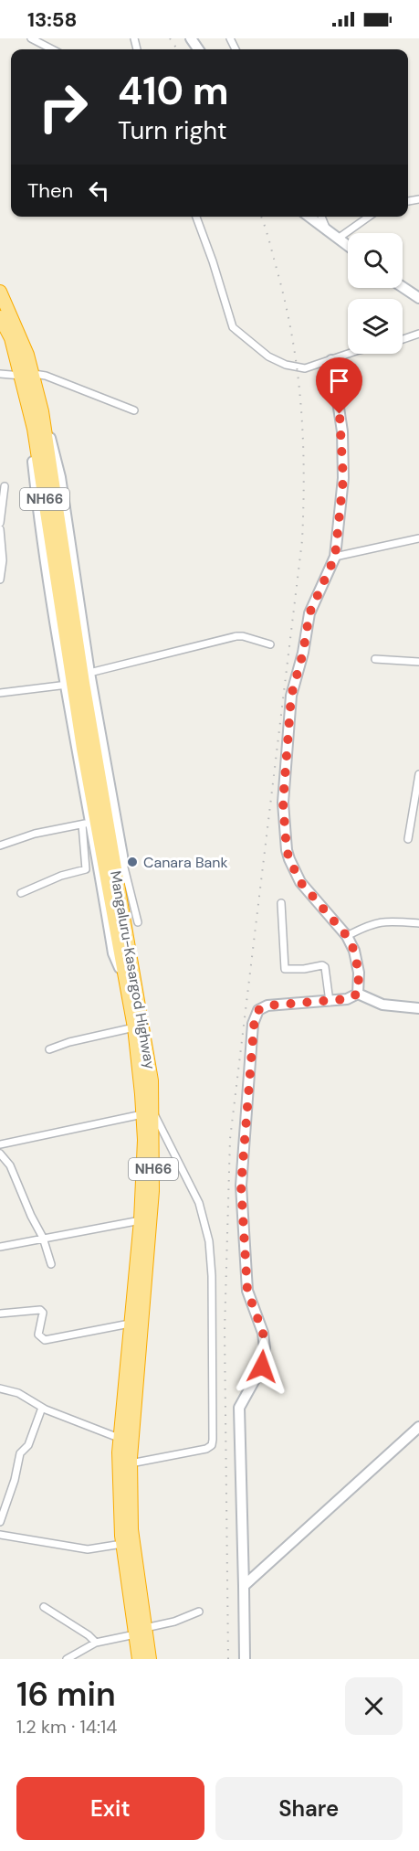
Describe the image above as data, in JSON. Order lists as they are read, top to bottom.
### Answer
{
  "streets": {
    "highway": ["NH66", "Mangaluru-Kasargod Highway"]
  },
  "places": ["Canara Bank"],
  "page": {
    "status": "13:58",
    "turn": ["410 m", "Turn right"],
    "then": "Then",
    "heading": ["16 min", "1.2 km · 14:14"],
    "buttons": ["Exit", "Share"]
  }
}
